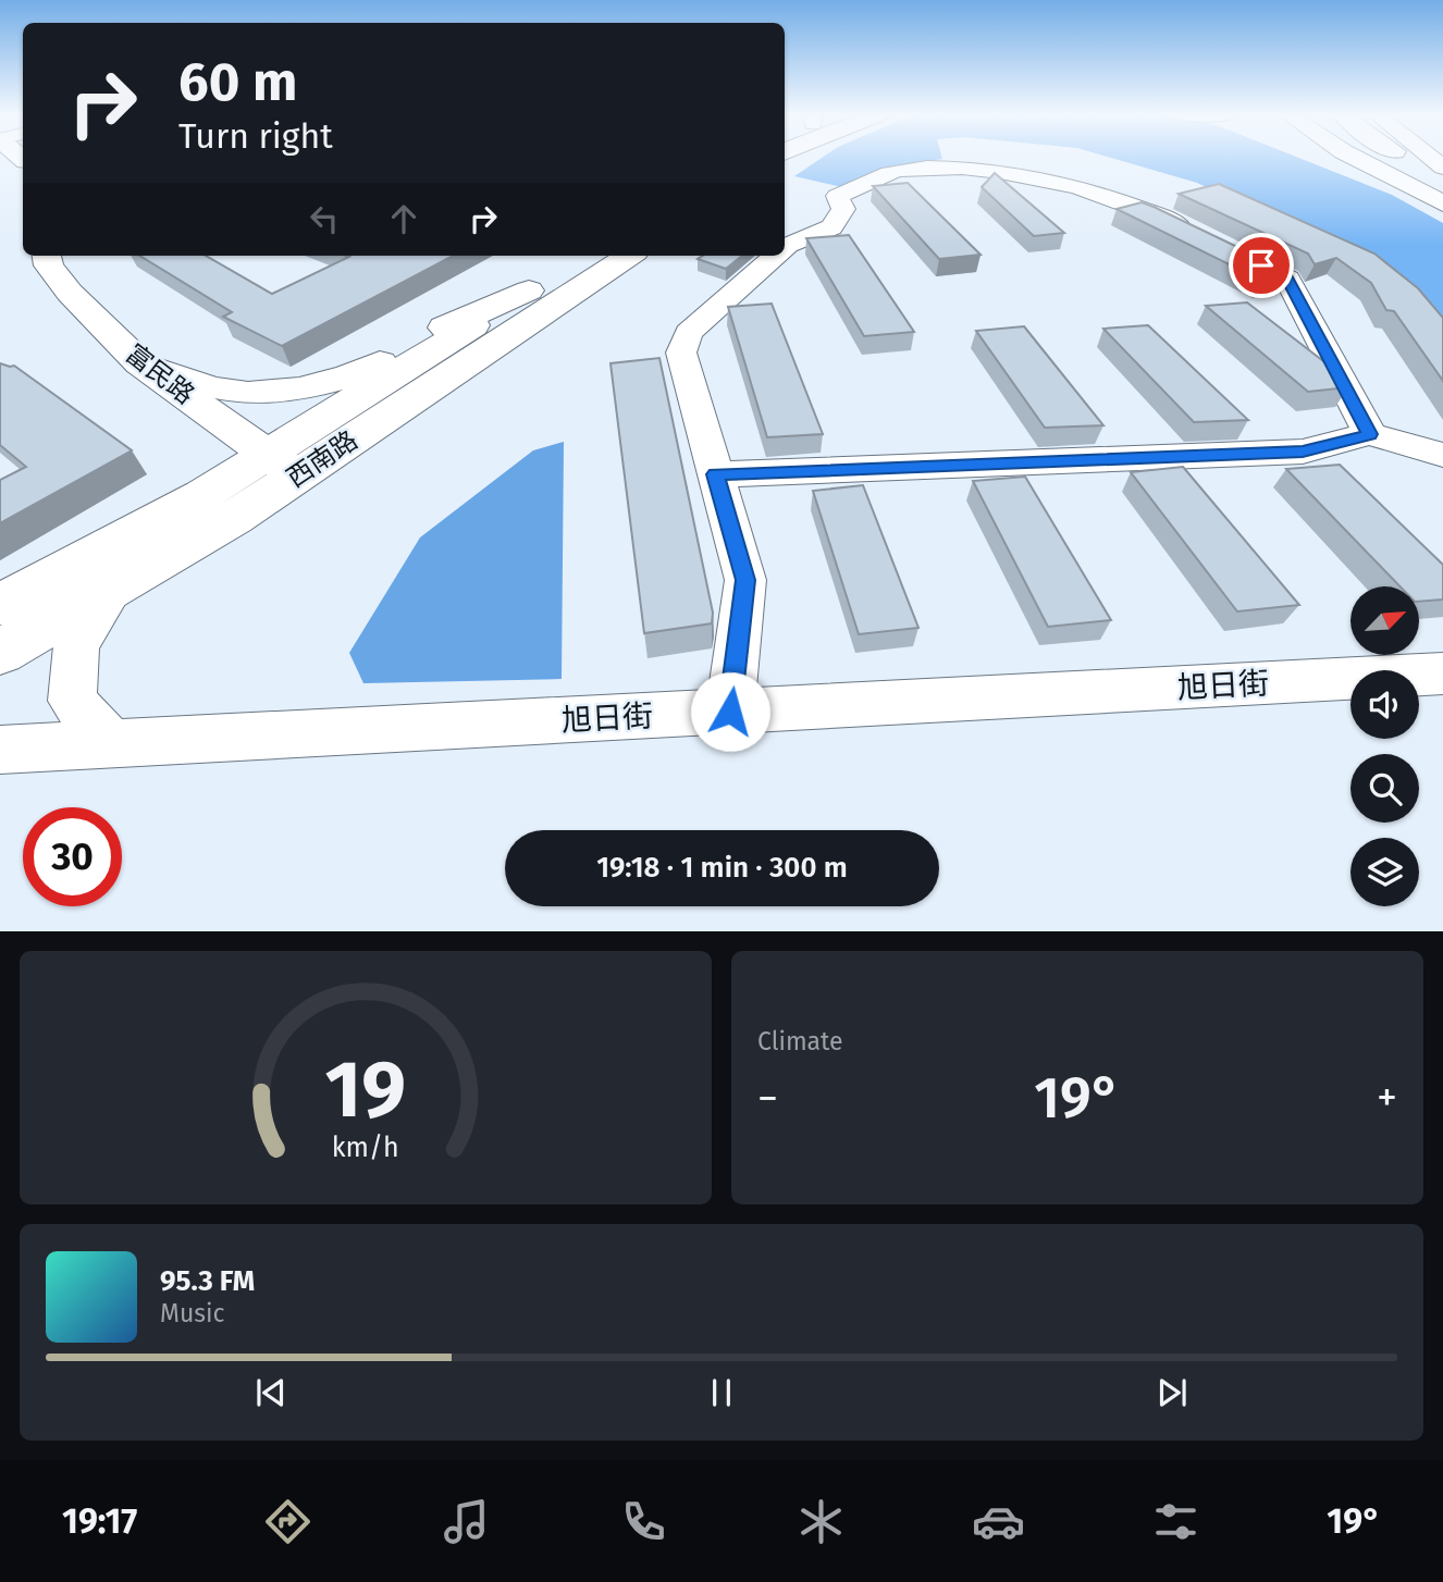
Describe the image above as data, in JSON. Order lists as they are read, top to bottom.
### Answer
{
  "streets": {
    "main road": ["富民路", "西南路"],
    "street": ["旭日街"]
  },
  "crossings": [
    ["富民路", "西南路"]
  ],
  "north": "top right",
  "page": {
    "turn": ["60 m", "Turn right"],
    "limit": "30",
    "trip": "19:18 · 1 min · 300 m",
    "tile": "Climate",
    "heat": ["−", "19°", "+"],
    "song": ["95.3 FM", "Music"],
    "tabs": ["19:17", "19°"],
    "gauge": ["19", "km/h"]
  }
}
